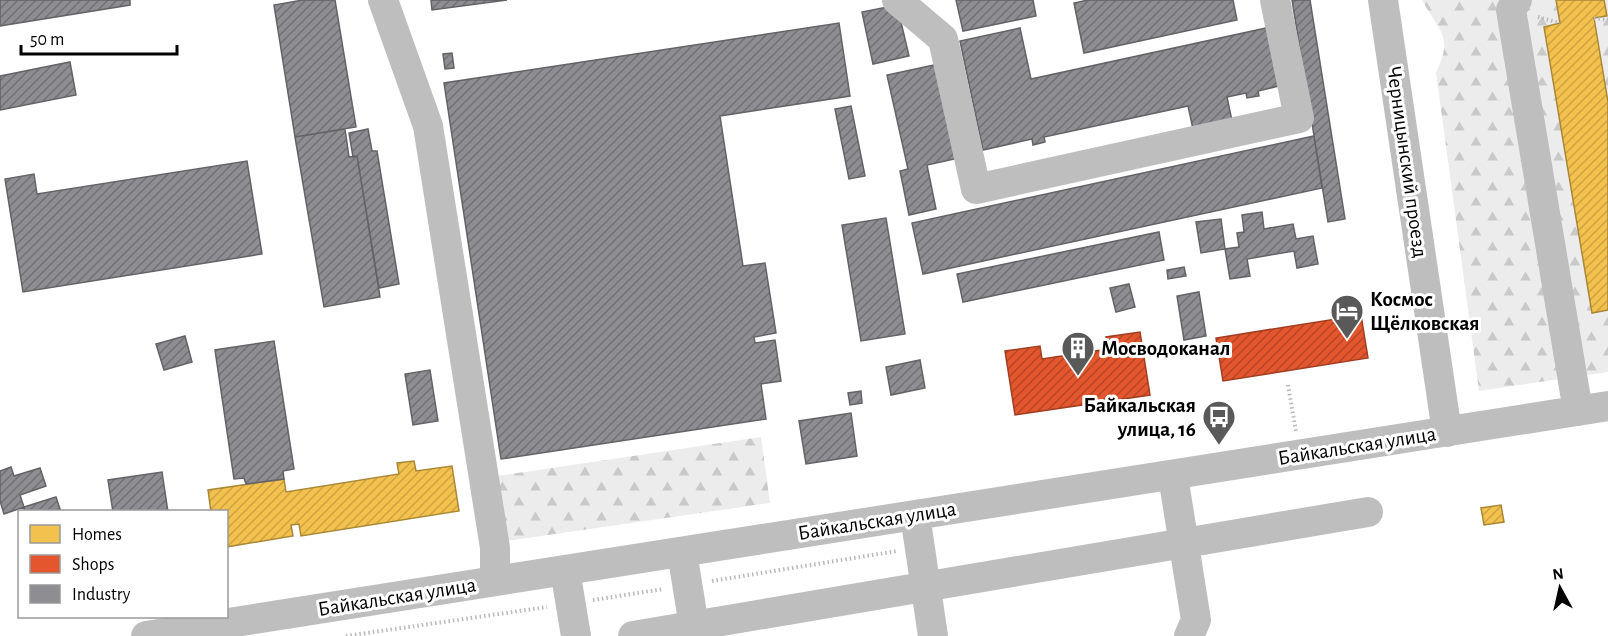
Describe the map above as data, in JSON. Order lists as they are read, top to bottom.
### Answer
{
  "streets": {
    "street": ["Черницынский проезд", "Байкальская улица"]
  },
  "crossings": [
    ["Черницынский проезд", "Байкальская улица"]
  ],
  "places": {
    "hotel": ["Космос Щёлковская"],
    "building": ["Мосводоканал"],
    "bus stop": ["Байкальская улица, 16"]
  },
  "legend": ["Homes", "Shops", "Industry"],
  "scale_bar": "50 m",
  "north": "top"
}
